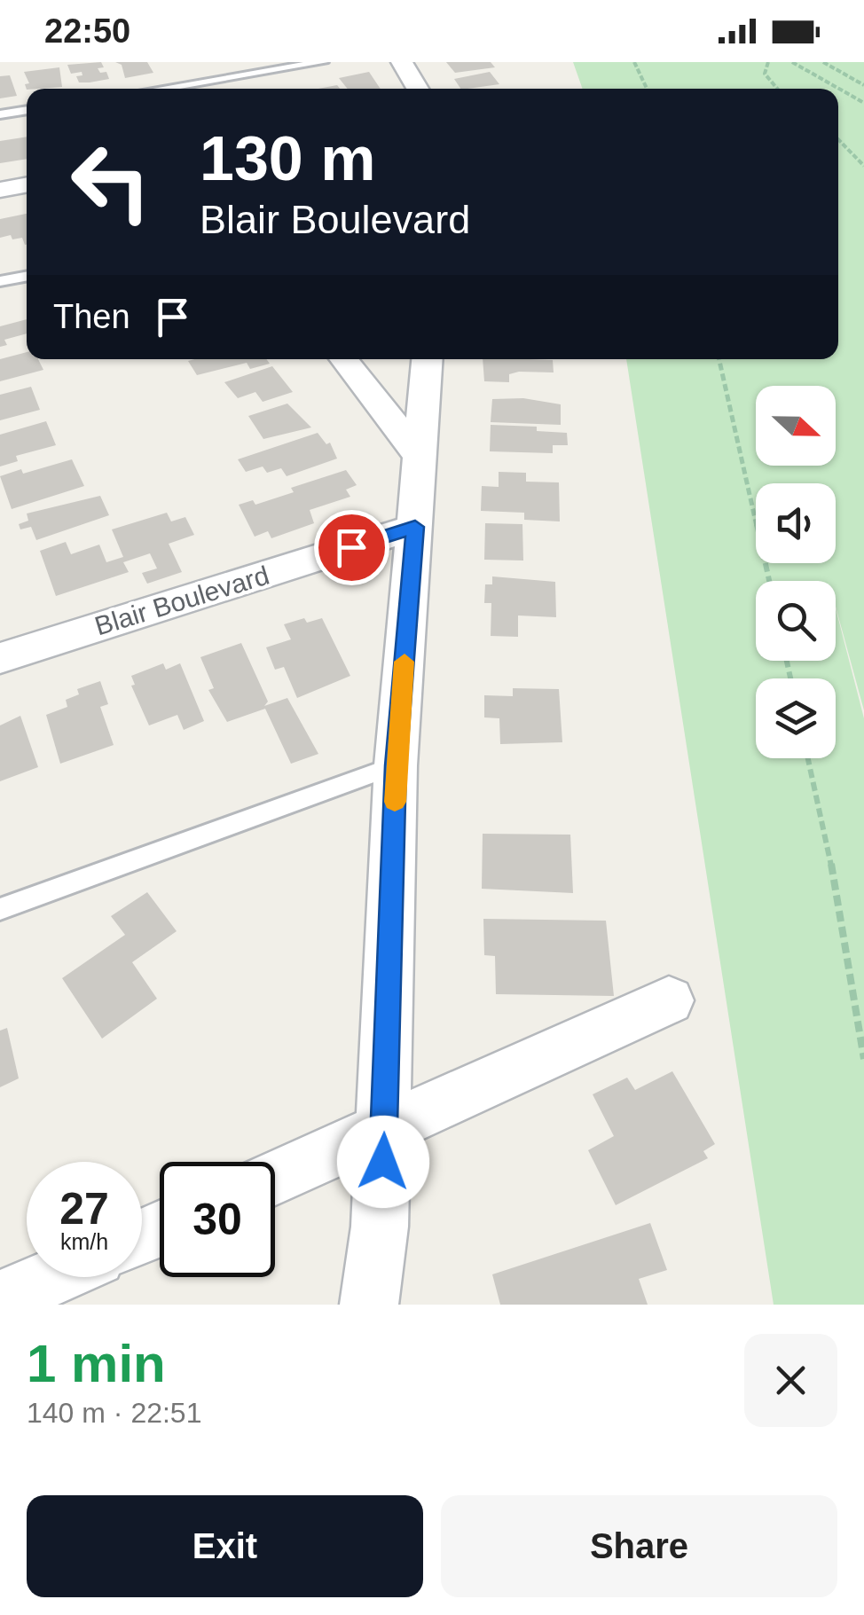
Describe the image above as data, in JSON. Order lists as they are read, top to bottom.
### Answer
{
  "streets": {
    "street": ["Blair Boulevard"]
  },
  "north": "right",
  "page": {
    "status": "22:50",
    "turn": ["130 m", "Blair Boulevard"],
    "then": "Then",
    "speed": "27 km/h",
    "limit": "30",
    "heading": ["1 min", "140 m · 22:51"],
    "buttons": ["Exit", "Share"]
  }
}
